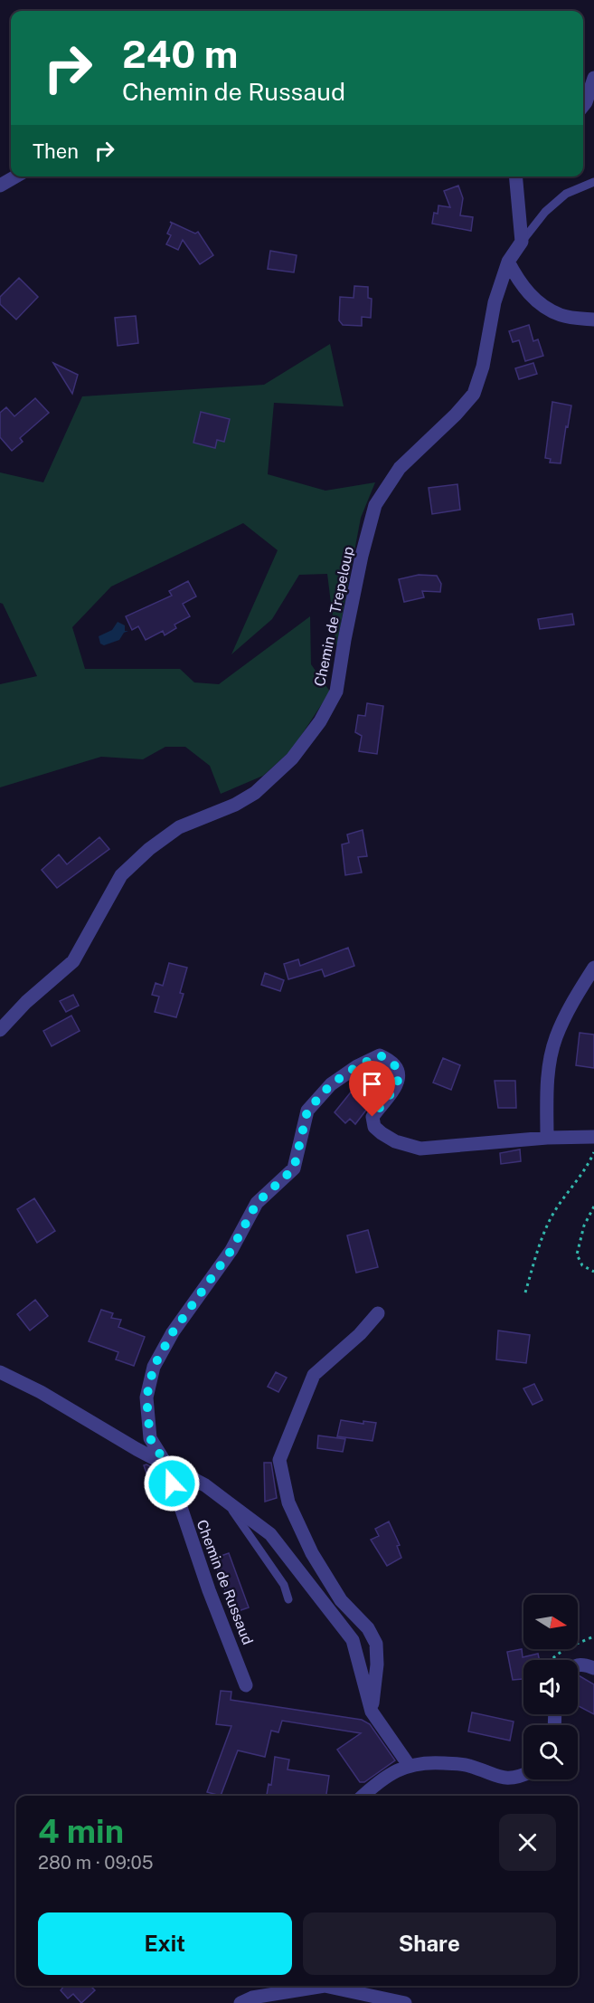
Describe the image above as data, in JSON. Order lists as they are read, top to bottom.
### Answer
{
  "streets": {
    "street": ["Chemin de Trepeloup", "Chemin de Russaud"]
  },
  "north": "right",
  "page": {
    "turn": ["240 m", "Chemin de Russaud"],
    "then": "Then",
    "heading": ["4 min", "280 m · 09:05"],
    "buttons": ["Exit", "Share"]
  }
}
